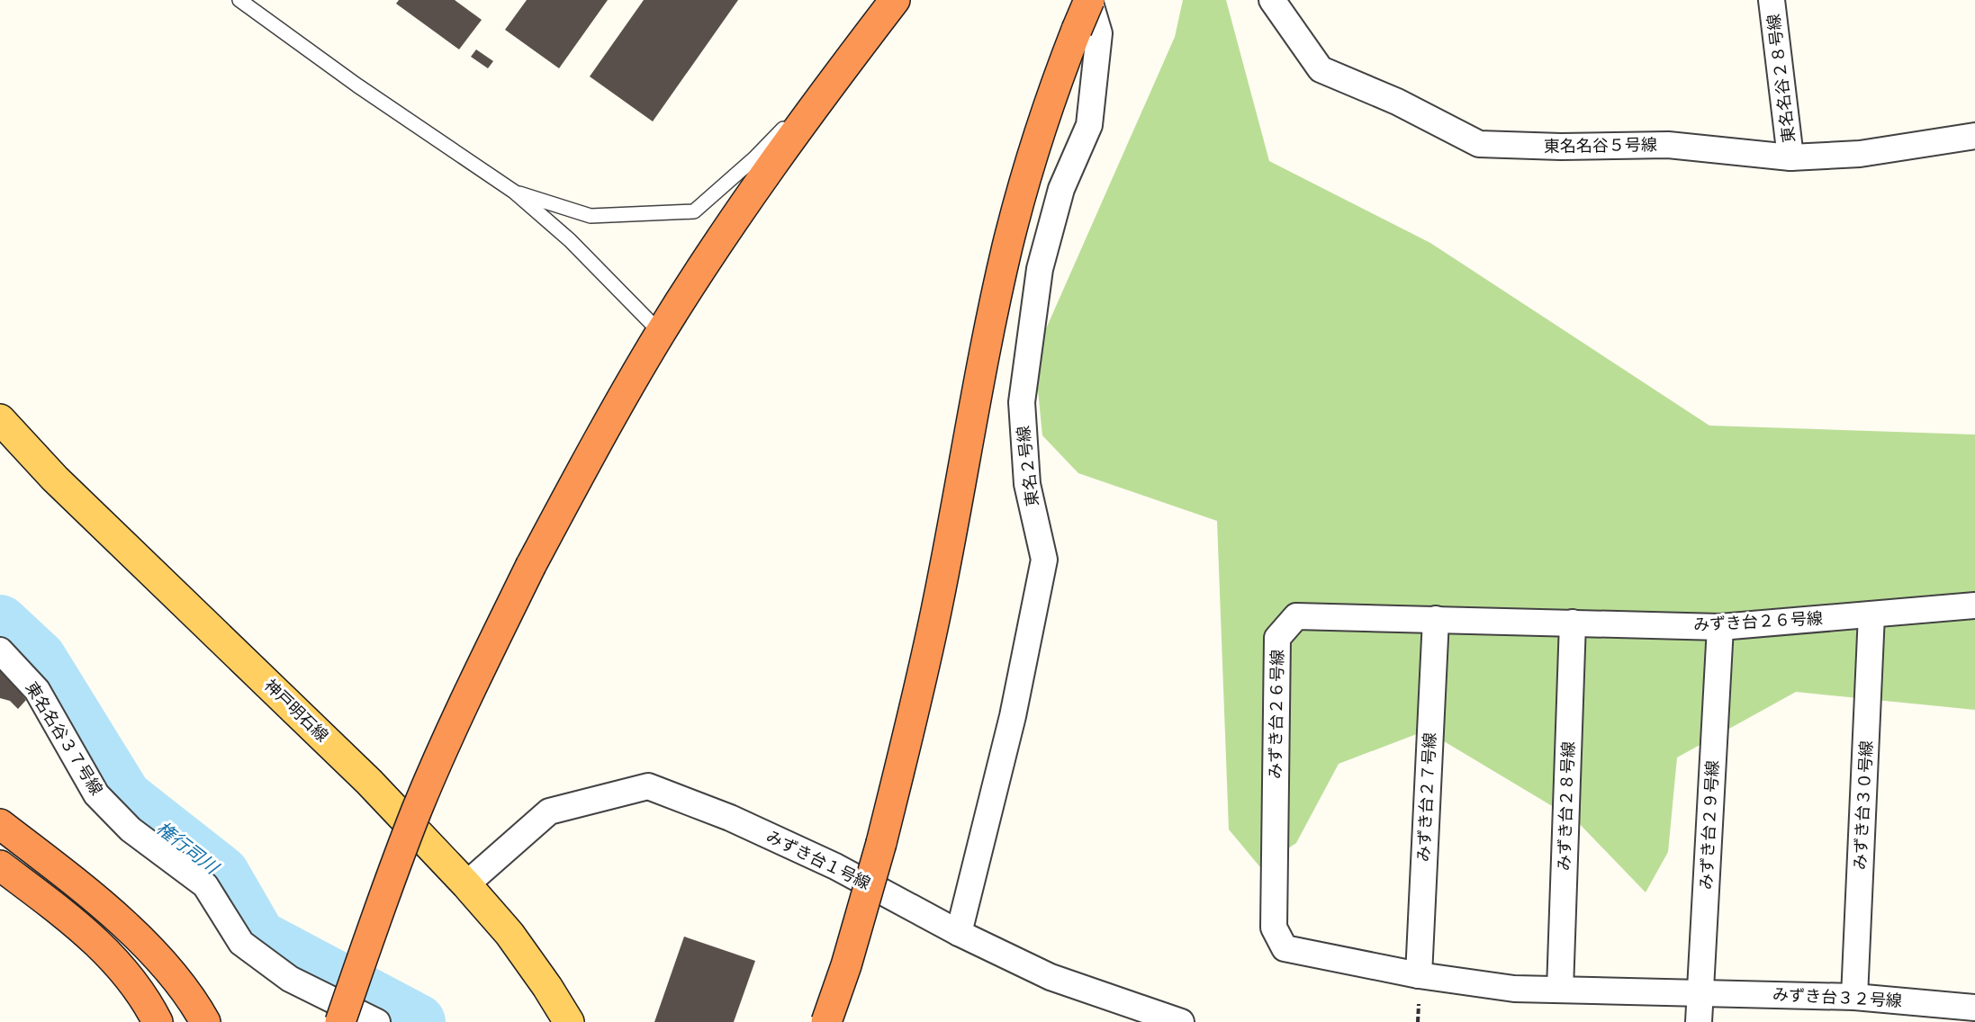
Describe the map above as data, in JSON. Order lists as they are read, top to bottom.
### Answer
{
  "streets": {
    "main road": ["神戸明石線"],
    "street": [
      "東名名谷２８号線",
      "東名名谷５号線",
      "東名２号線",
      "みずき台２６号線",
      "東名名谷３７号線",
      "みずき台２７号線",
      "みずき台３０号線",
      "みずき台２８号線",
      "みずき台２９号線",
      "みずき台１号線",
      "みずき台３２号線"
    ]
  },
  "crossings": [
    ["東名名谷２８号線", "東名名谷５号線"],
    ["東名２号線", "みずき台１号線"],
    ["みずき台２６号線", "みずき台２７号線"],
    ["みずき台２６号線", "みずき台３０号線"],
    ["みずき台２６号線", "みずき台２８号線"],
    ["みずき台２６号線", "みずき台２９号線"],
    ["みずき台２６号線", "みずき台３２号線"],
    ["神戸明石線", "みずき台１号線"],
    ["みずき台３０号線", "みずき台３２号線"],
    ["みずき台２９号線", "みずき台３２号線"]
  ],
  "water": ["権行司川"]
}
